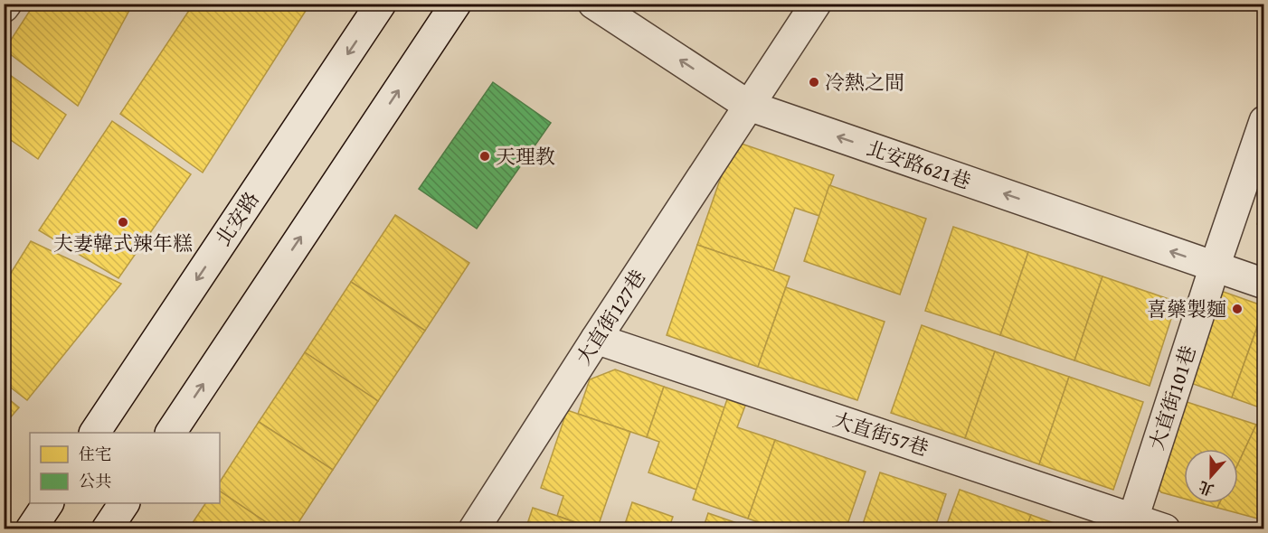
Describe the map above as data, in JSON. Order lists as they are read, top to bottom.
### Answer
{
  "streets": {
    "street": [
      "北安路621巷",
      "北安路",
      "大直街127巷",
      "大直街101巷",
      "大直街57巷"
    ]
  },
  "crossings": [
    ["北安路621巷", "大直街127巷"],
    ["北安路621巷", "大直街101巷"],
    ["大直街127巷", "大直街57巷"],
    ["大直街101巷", "大直街57巷"]
  ],
  "one_way": ["北安路621巷"],
  "places": [
    "冷熱之間",
    "天理教",
    "夫妻韓式辣年糕",
    "喜藥製麵"
  ],
  "legend": ["住宅", "公共"],
  "north": "bottom"
}
